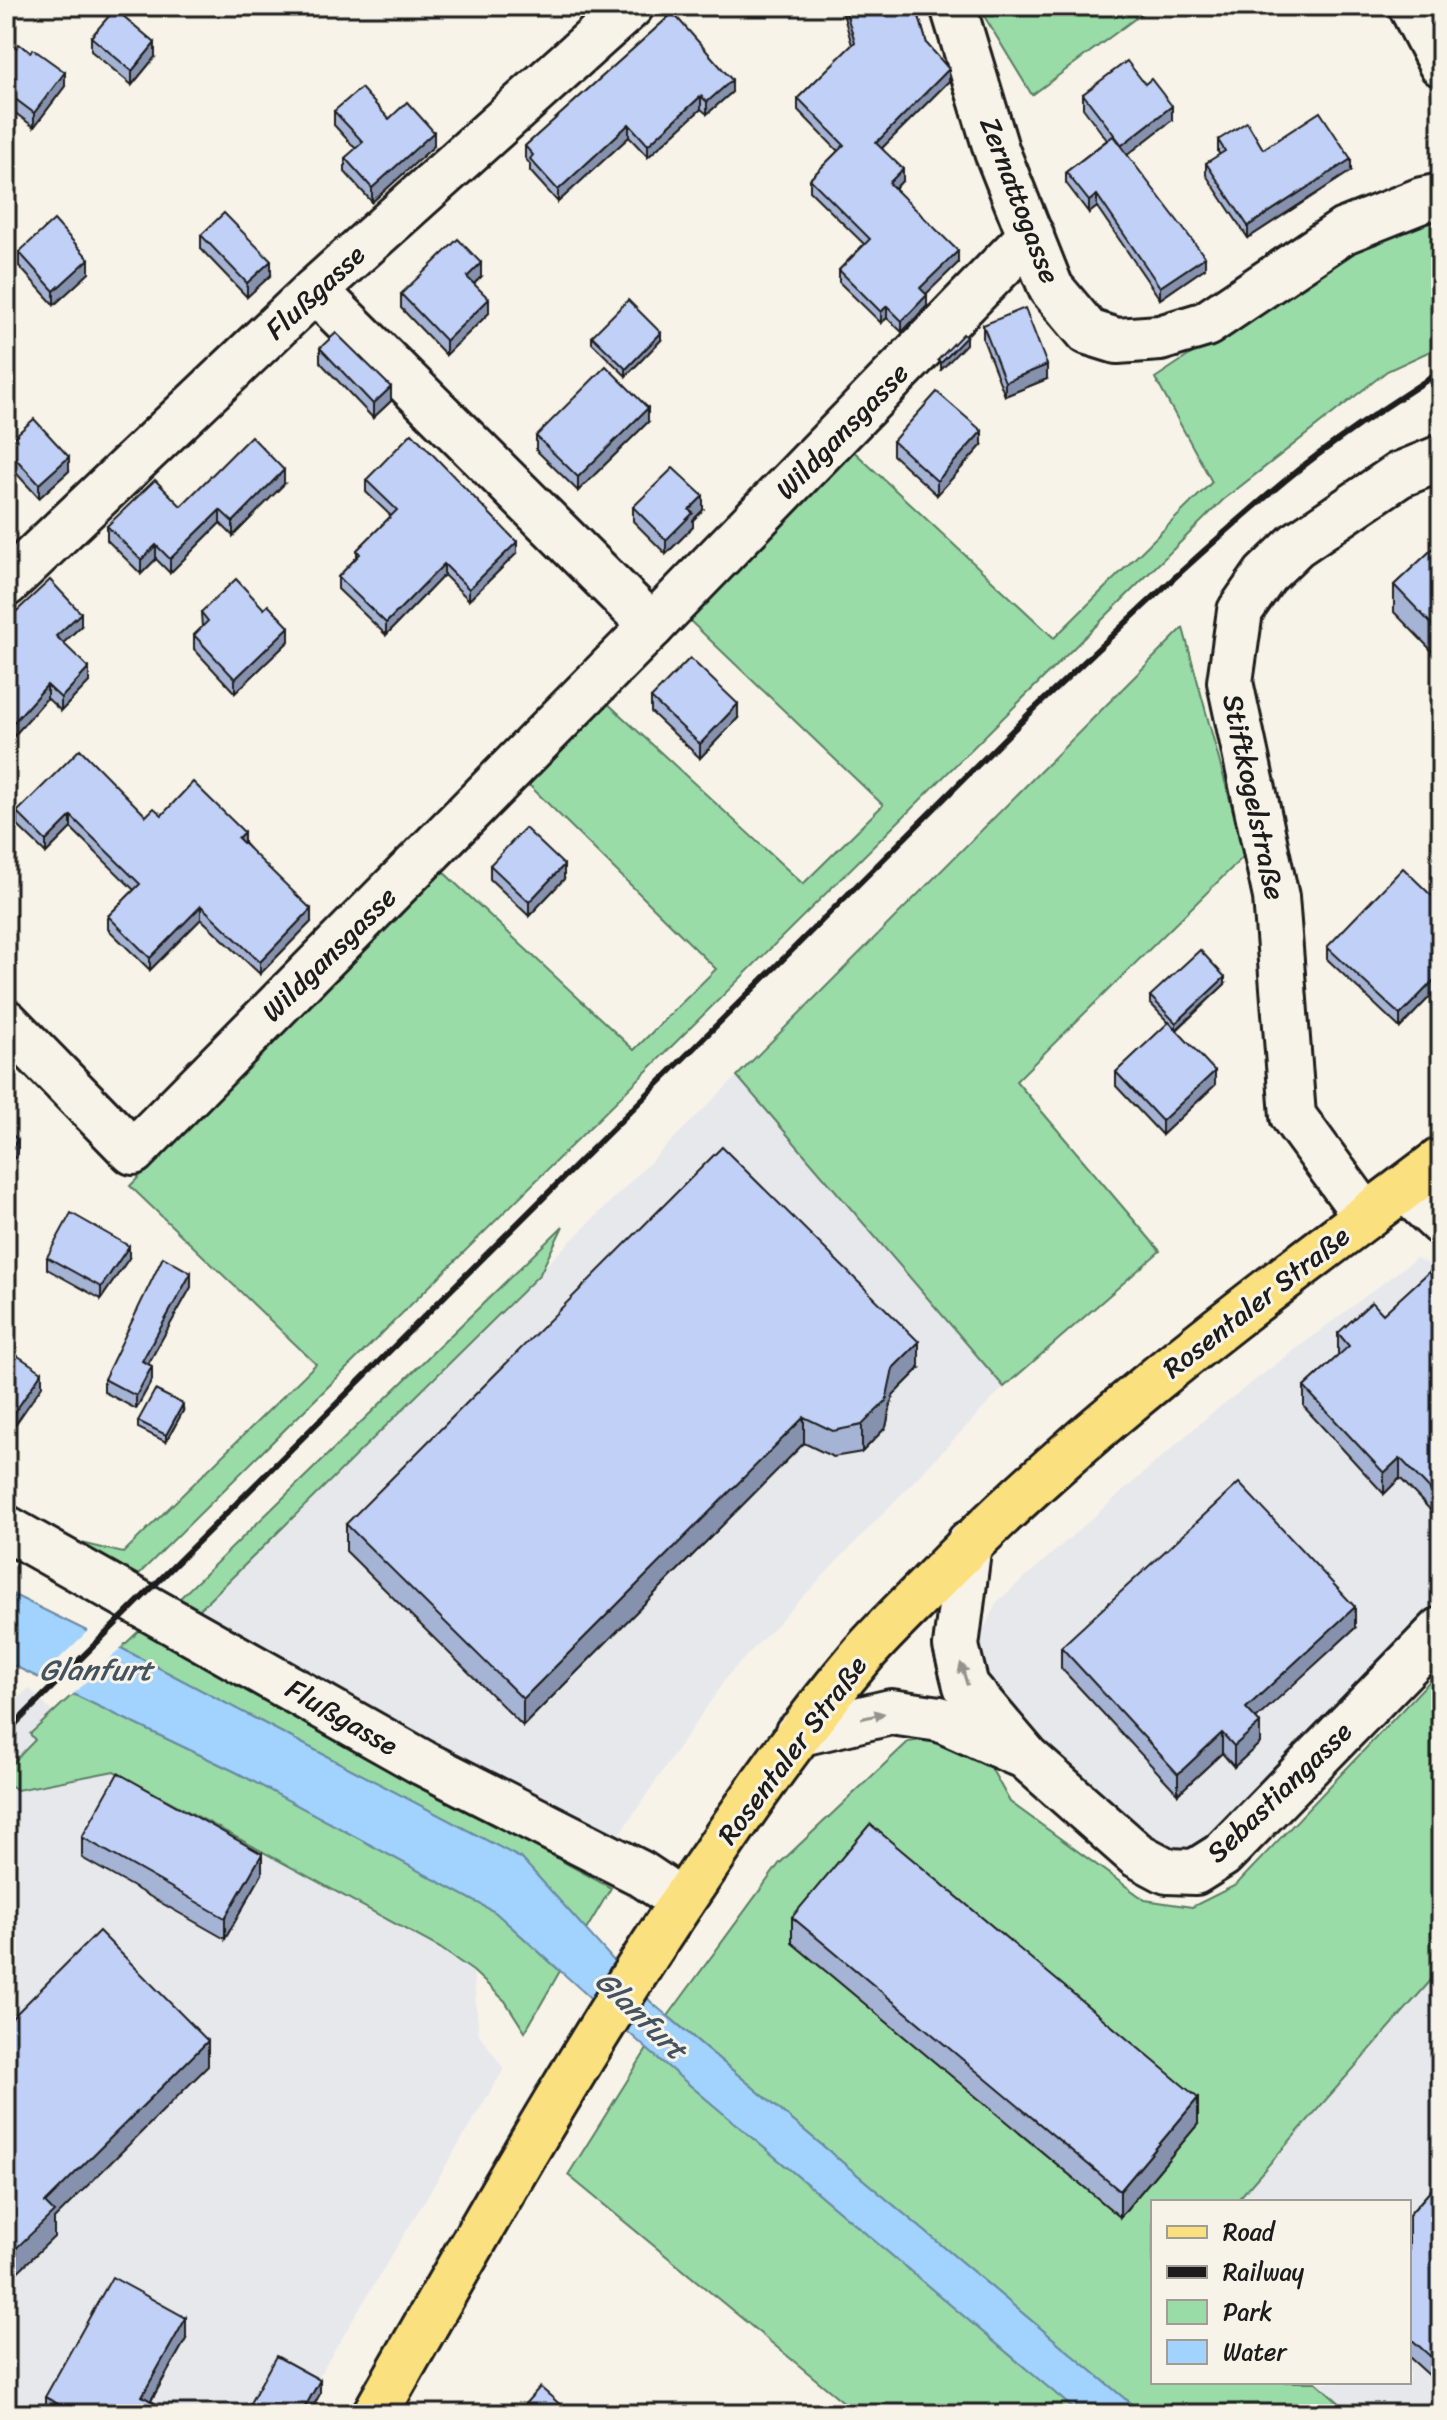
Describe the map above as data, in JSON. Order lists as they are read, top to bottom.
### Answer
{
  "streets": {
    "main road": ["Rosentaler Straße"],
    "street": [
      "Zernattogasse",
      "Flußgasse",
      "Wildgansgasse",
      "Stiftkogelstraße",
      "Sebastiangasse"
    ]
  },
  "crossings": [
    ["Zernattogasse", "Wildgansgasse"],
    ["Flußgasse", "Rosentaler Straße"],
    ["Stiftkogelstraße", "Rosentaler Straße"],
    ["Rosentaler Straße", "Sebastiangasse"]
  ],
  "water": ["Glanfurt"],
  "legend": [
    "Road",
    "Railway",
    "Park",
    "Water"
  ]
}
